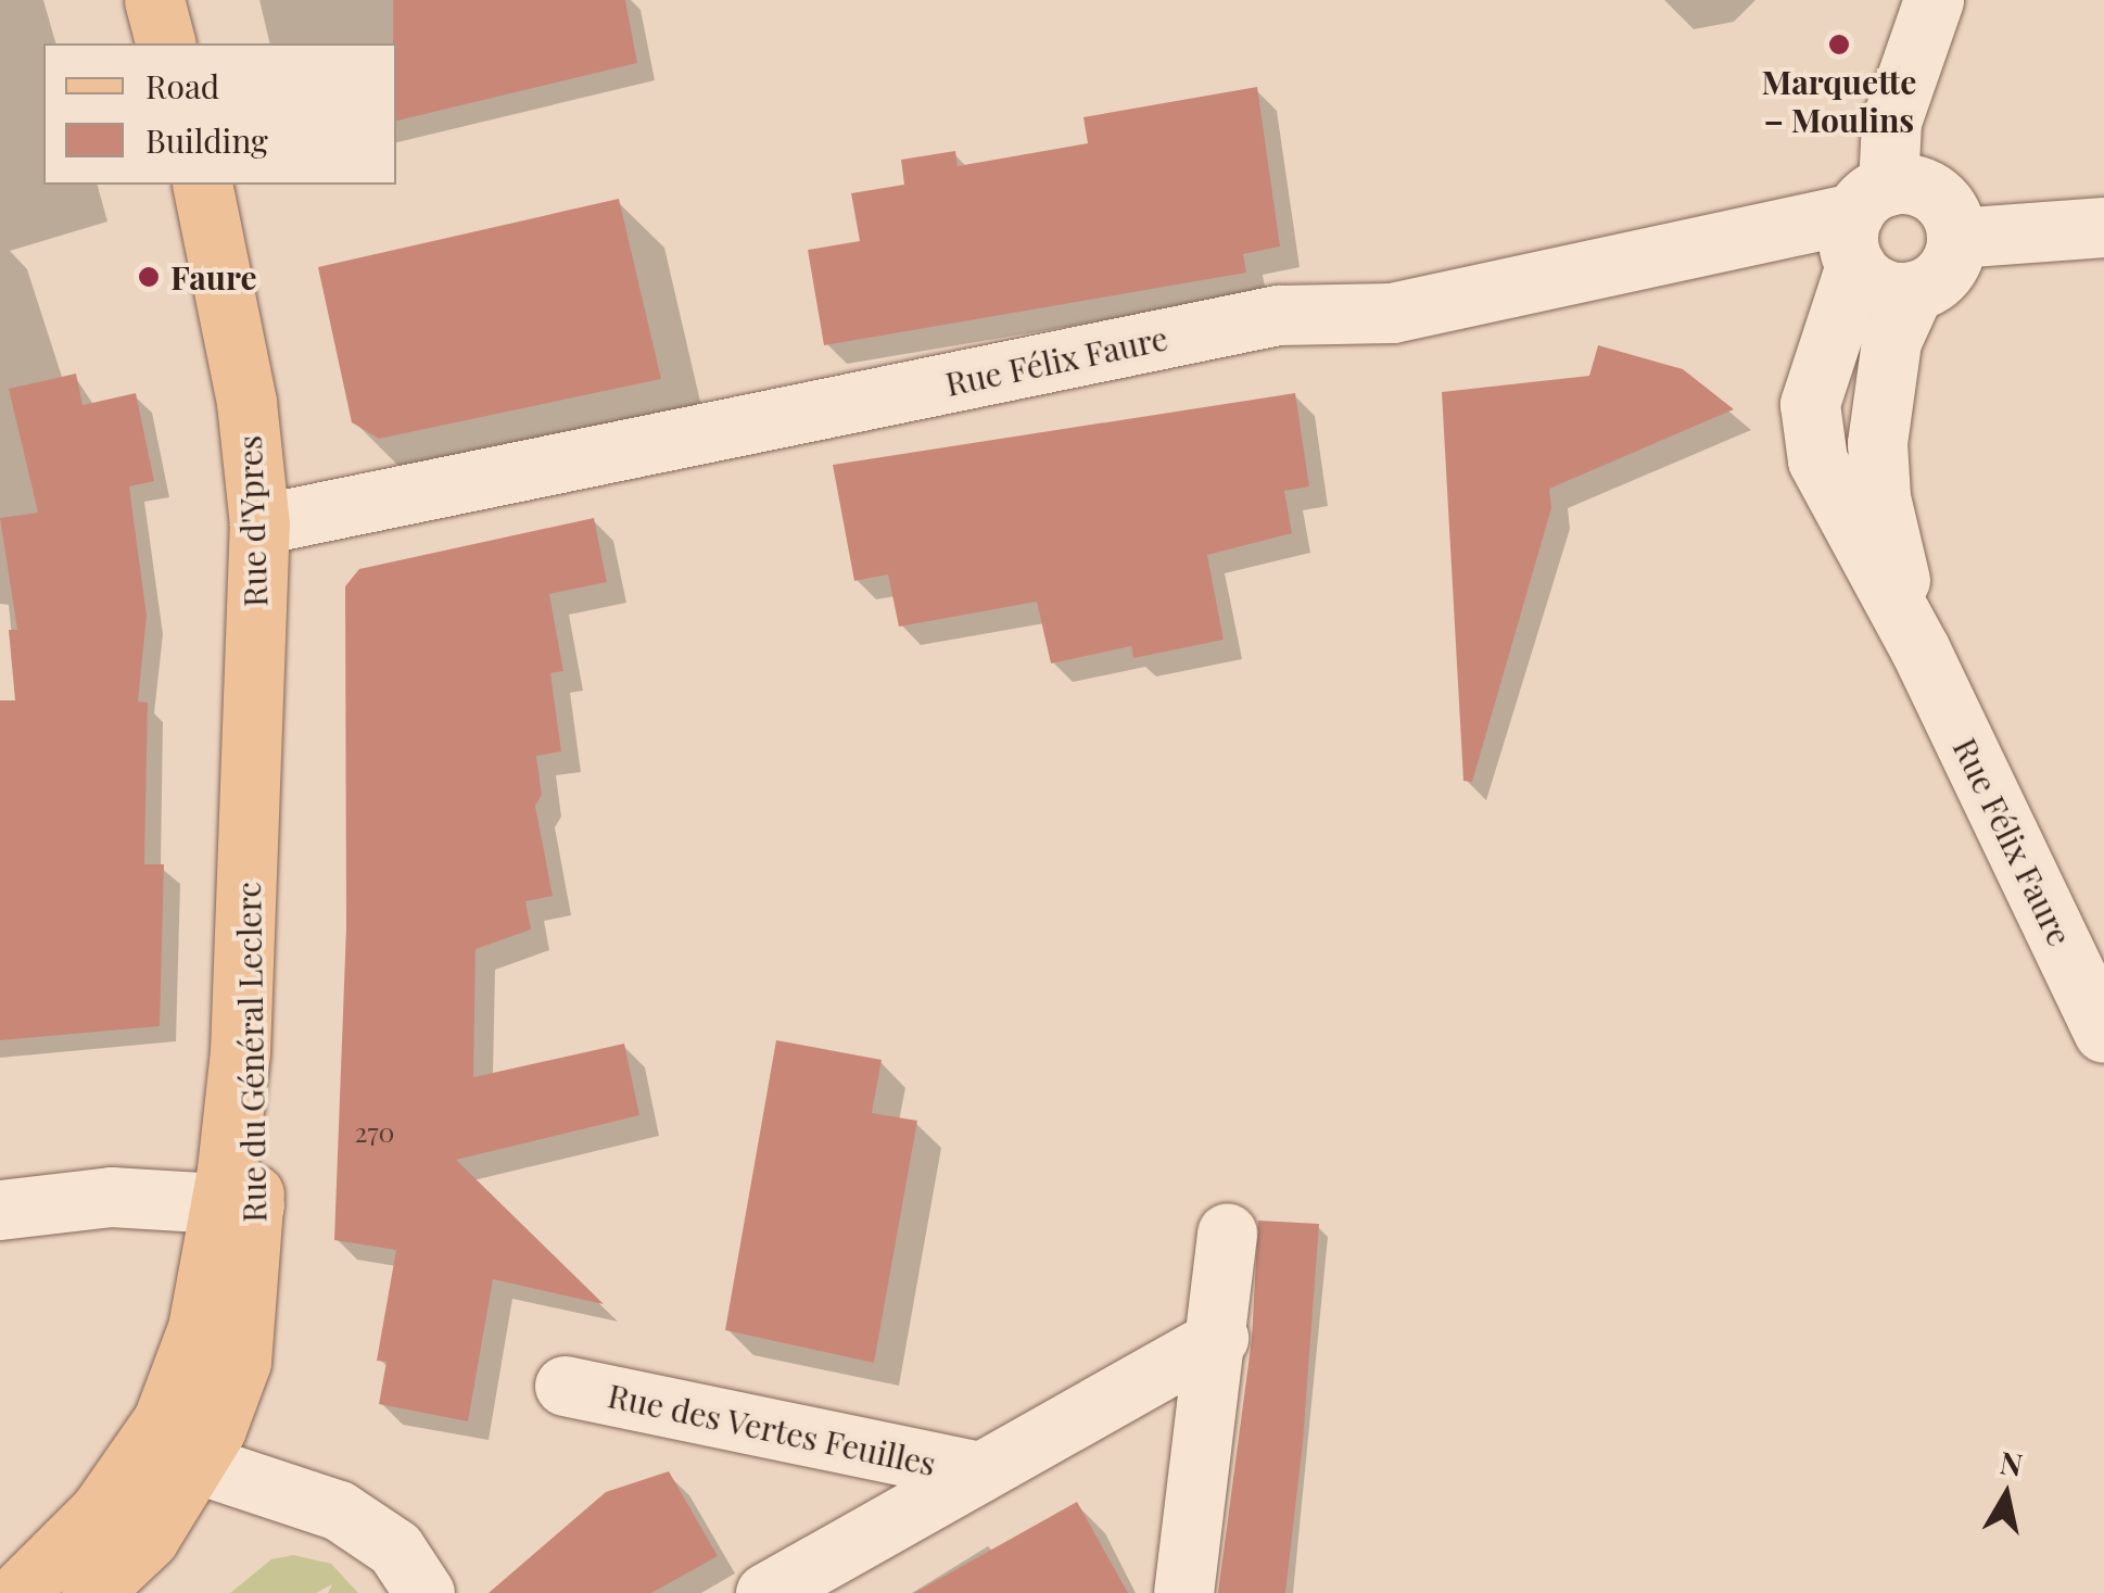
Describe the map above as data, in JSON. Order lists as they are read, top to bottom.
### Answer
{
  "streets": {
    "main road": ["Rue d'Ypres", "Rue du Général Leclerc"],
    "street": ["Rue Félix Faure", "Rue des Vertes Feuilles"]
  },
  "crossings": [
    ["Rue Félix Faure", "Rue d'Ypres"],
    ["Rue d'Ypres", "Rue du Général Leclerc"]
  ],
  "places": ["Marquette – Moulins", "Faure"],
  "house_numbers": ["270"],
  "legend": ["Road", "Building"],
  "north": "top"
}
